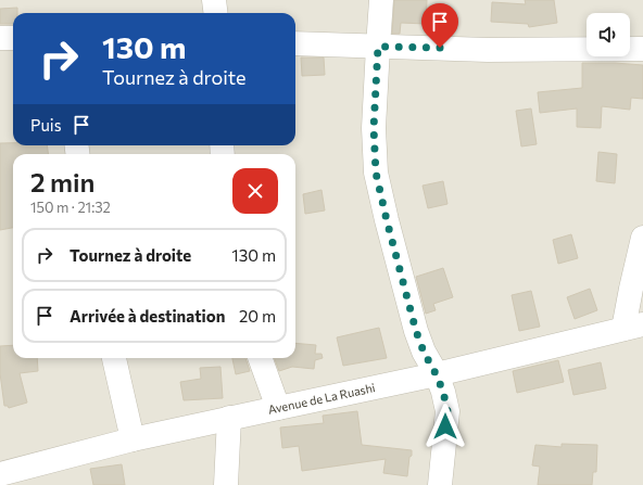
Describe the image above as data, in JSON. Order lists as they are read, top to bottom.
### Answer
{
  "streets": {
    "street": ["Avenue de La Ruashi"]
  },
  "page": {
    "turn": ["130 m", "Tournez à droite"],
    "then": "Puis",
    "heading": ["2 min", "150 m · 21:32"],
    "list": [
      {
        "name": "Tournez à droite",
        "value": "130 m"
      },
      {
        "name": "Arrivée à destination",
        "value": "20 m"
      }
    ]
  }
}
